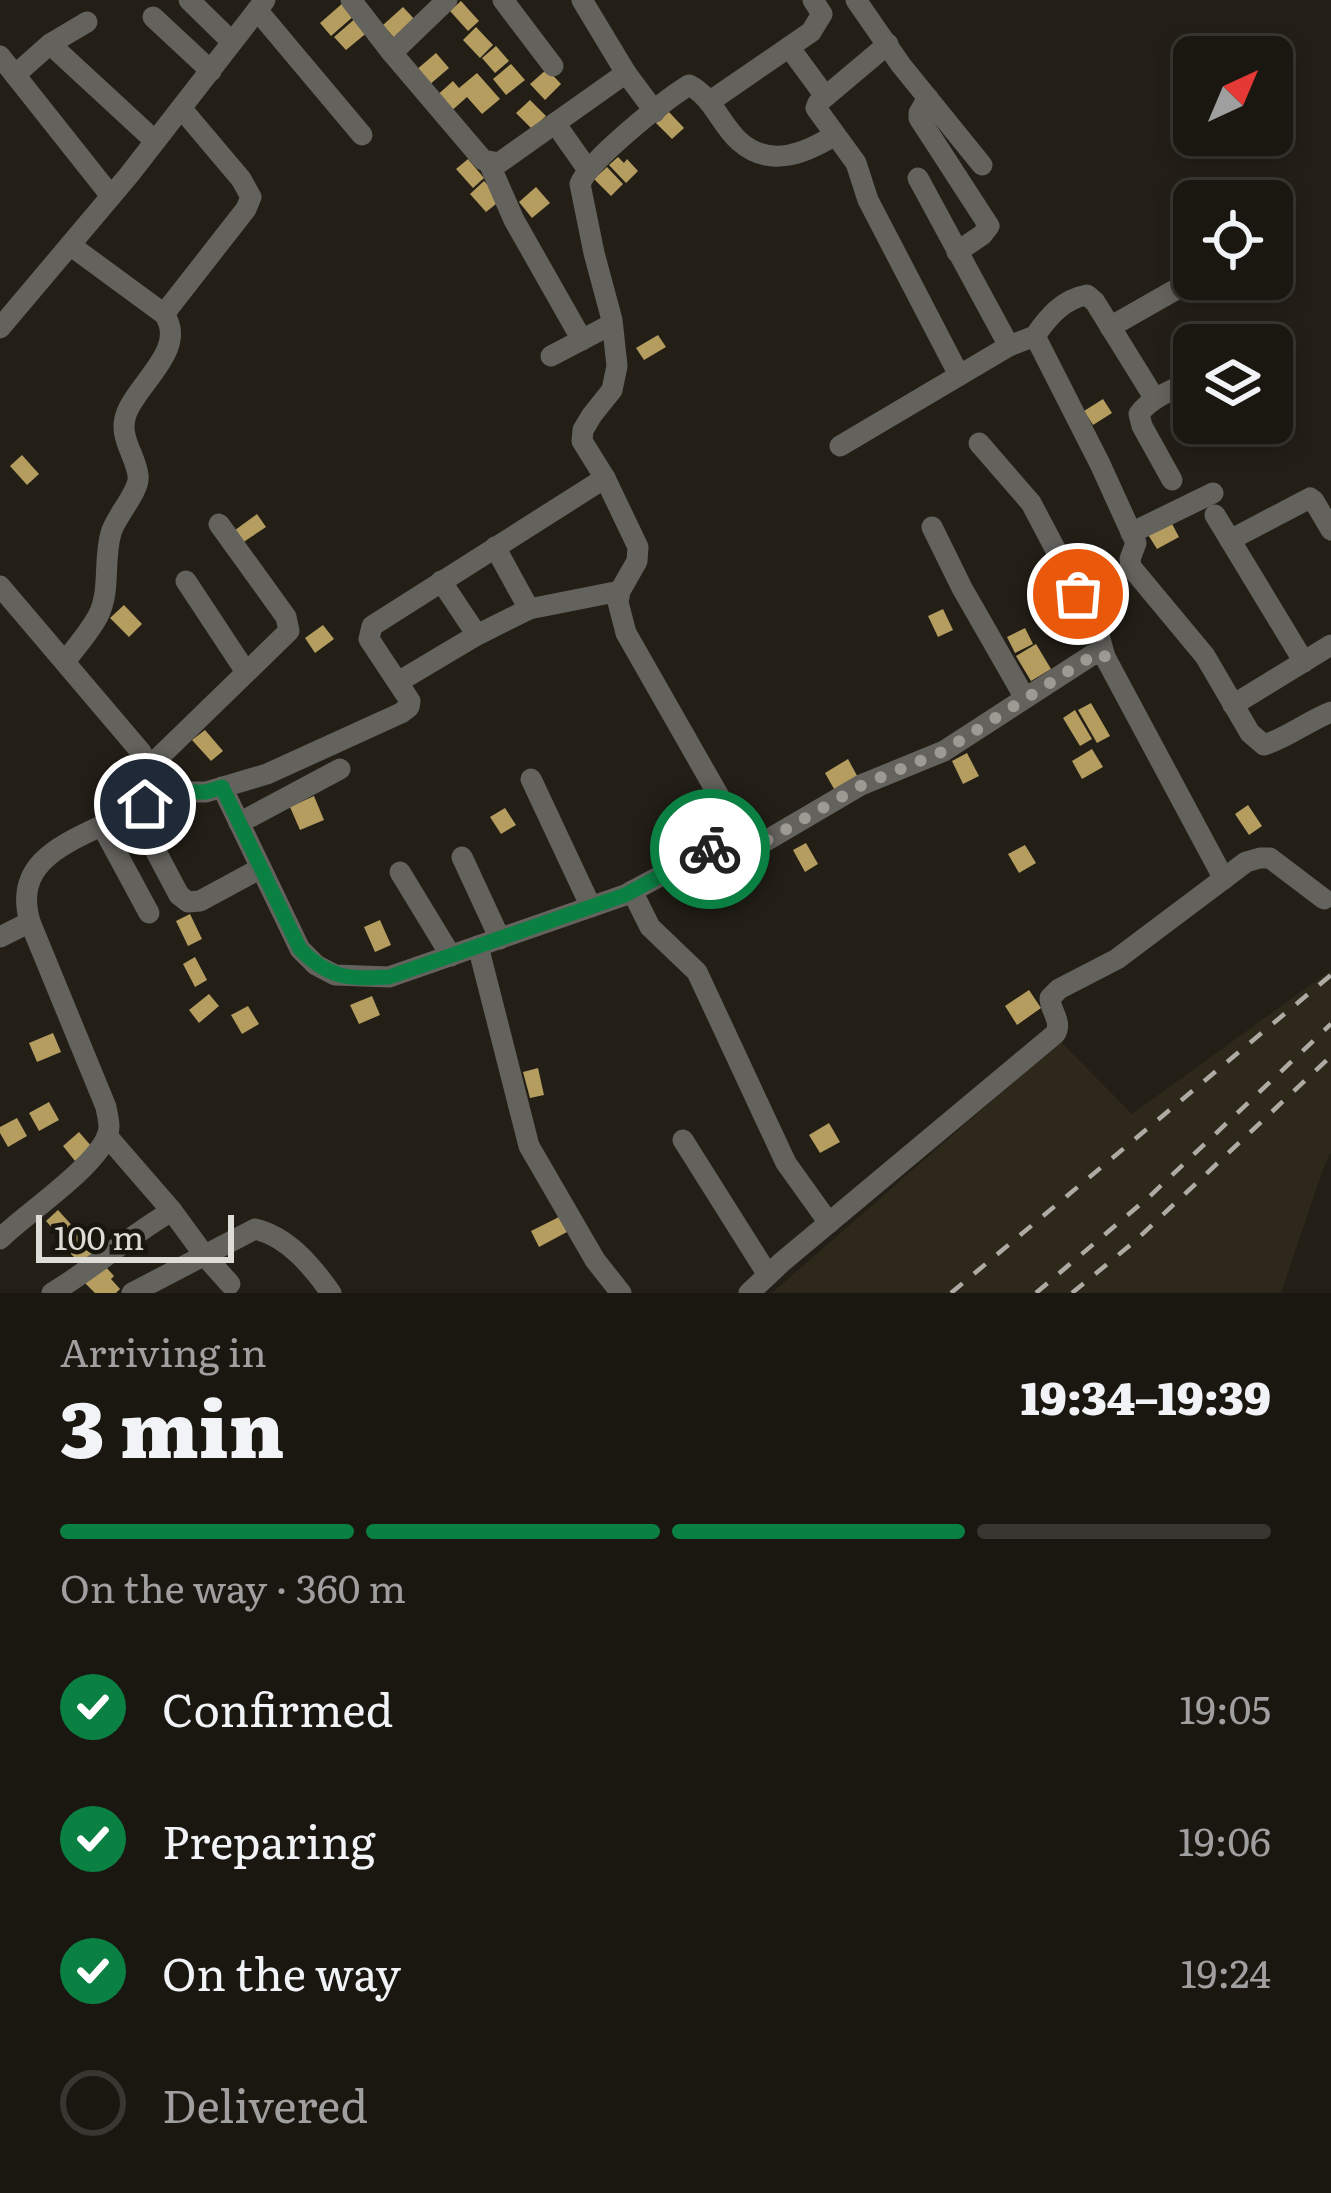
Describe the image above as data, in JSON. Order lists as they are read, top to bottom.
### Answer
{
  "scale_bar": "100 m",
  "north": "top right",
  "page": {
    "scale": "100 m",
    "heading": ["3 min", "Arriving in", "19:34–19:39"],
    "bar": "On the way · 360 m",
    "list": [
      ["Confirmed", "19:05"],
      ["Preparing", "19:06"],
      ["On the way", "19:24"],
      "Delivered"
    ]
  }
}
